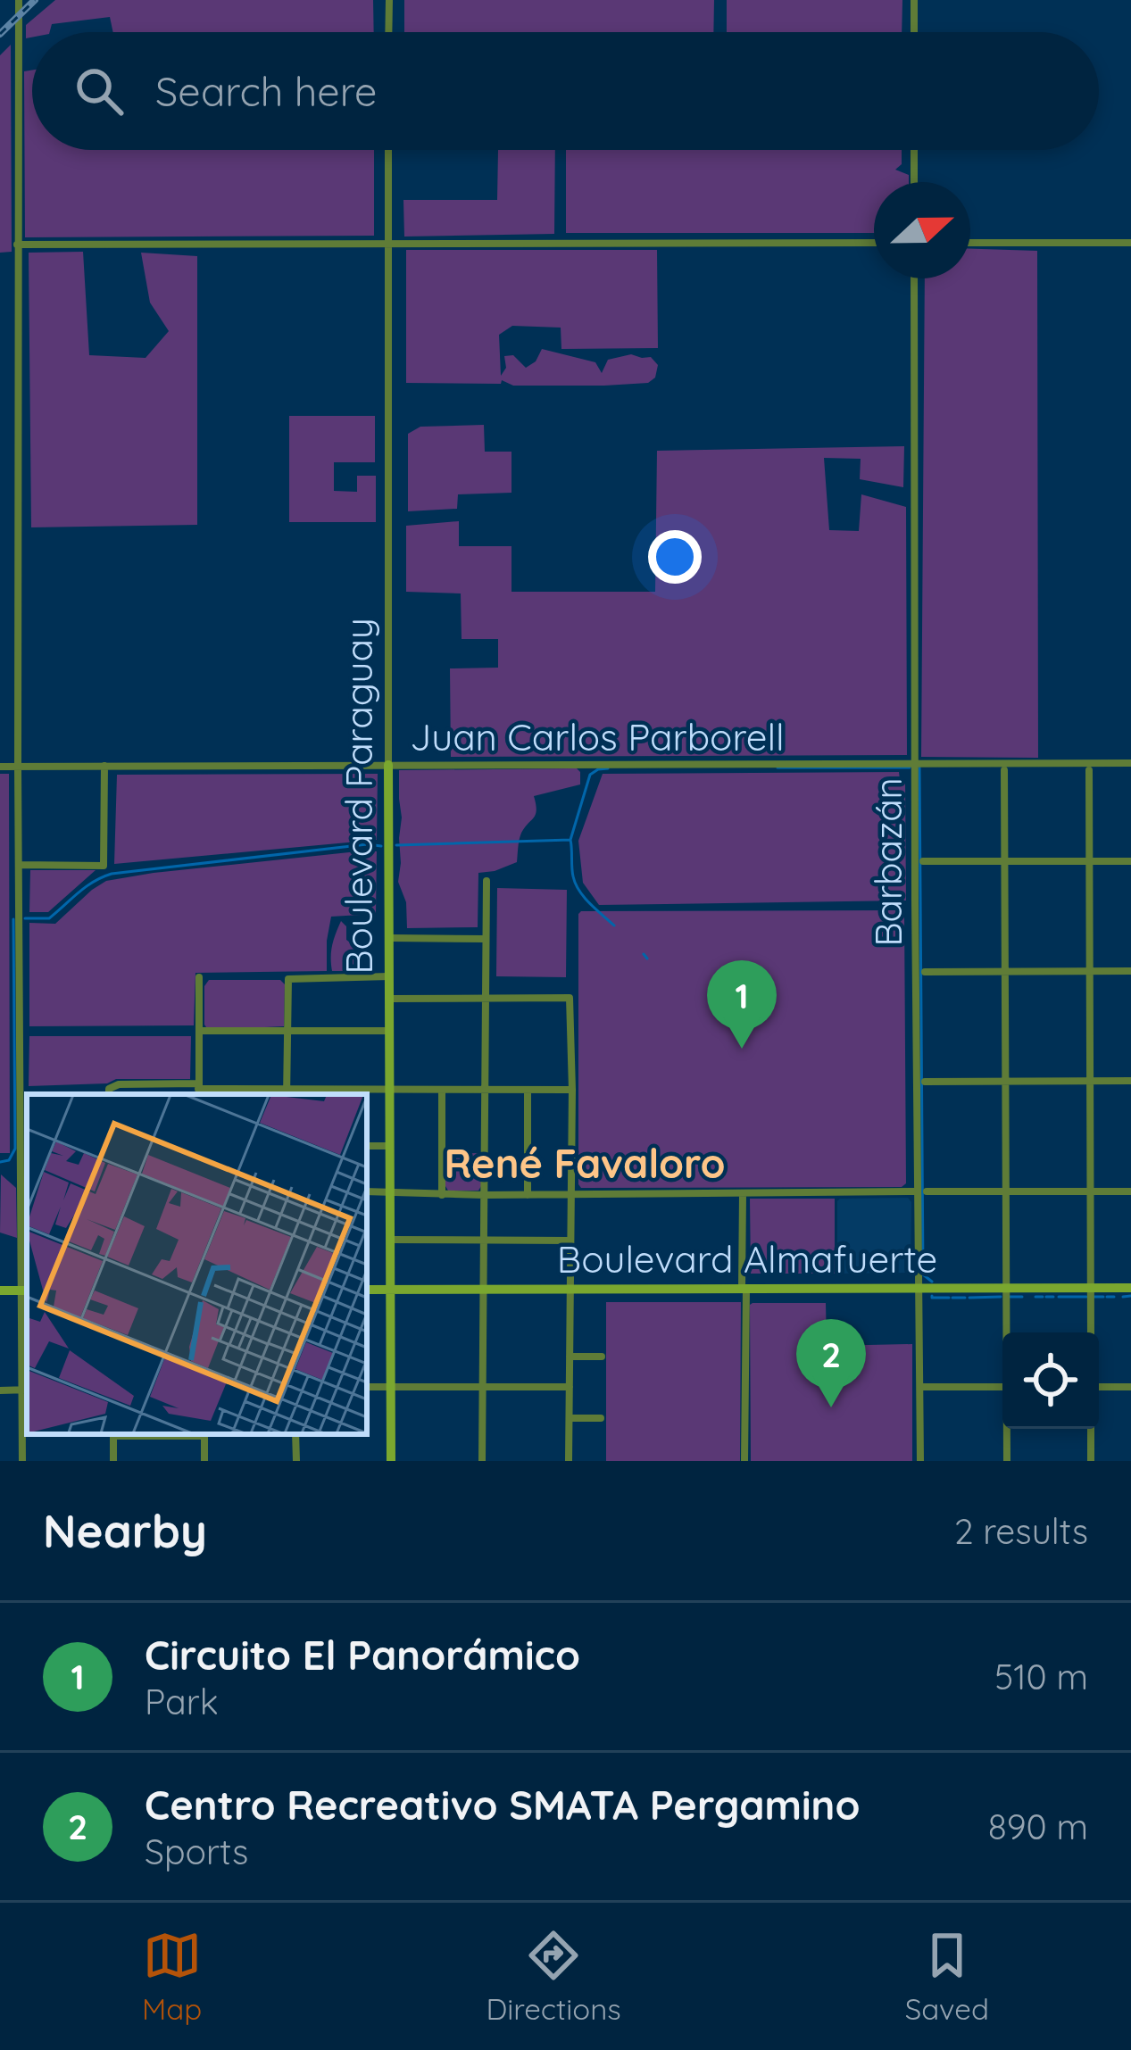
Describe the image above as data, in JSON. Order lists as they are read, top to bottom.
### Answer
{
  "streets": {
    "main road": ["Boulevard Paraguay", "Boulevard Almafuerte"],
    "street": ["Juan Carlos Parborell", "Barbazán"]
  },
  "crossings": [
    ["Juan Carlos Parborell", "Boulevard Paraguay"],
    ["Juan Carlos Parborell", "Barbazán"],
    ["Boulevard Paraguay", "Boulevard Almafuerte"],
    ["Barbazán", "Boulevard Almafuerte"]
  ],
  "districts": ["René Favaloro"],
  "north": "right",
  "page": {
    "search": "Search here",
    "pins": ["1", "2"],
    "heading": ["Nearby", "2 results"],
    "list": [
      {
        "mark": "1",
        "name": "Circuito El Panorámico",
        "note": "Park",
        "value": "510 m"
      },
      {
        "mark": "2",
        "name": "Centro Recreativo SMATA Pergamino",
        "note": "Sports",
        "value": "890 m"
      }
    ],
    "nav": ["Map", "Directions", "Saved"]
  }
}
